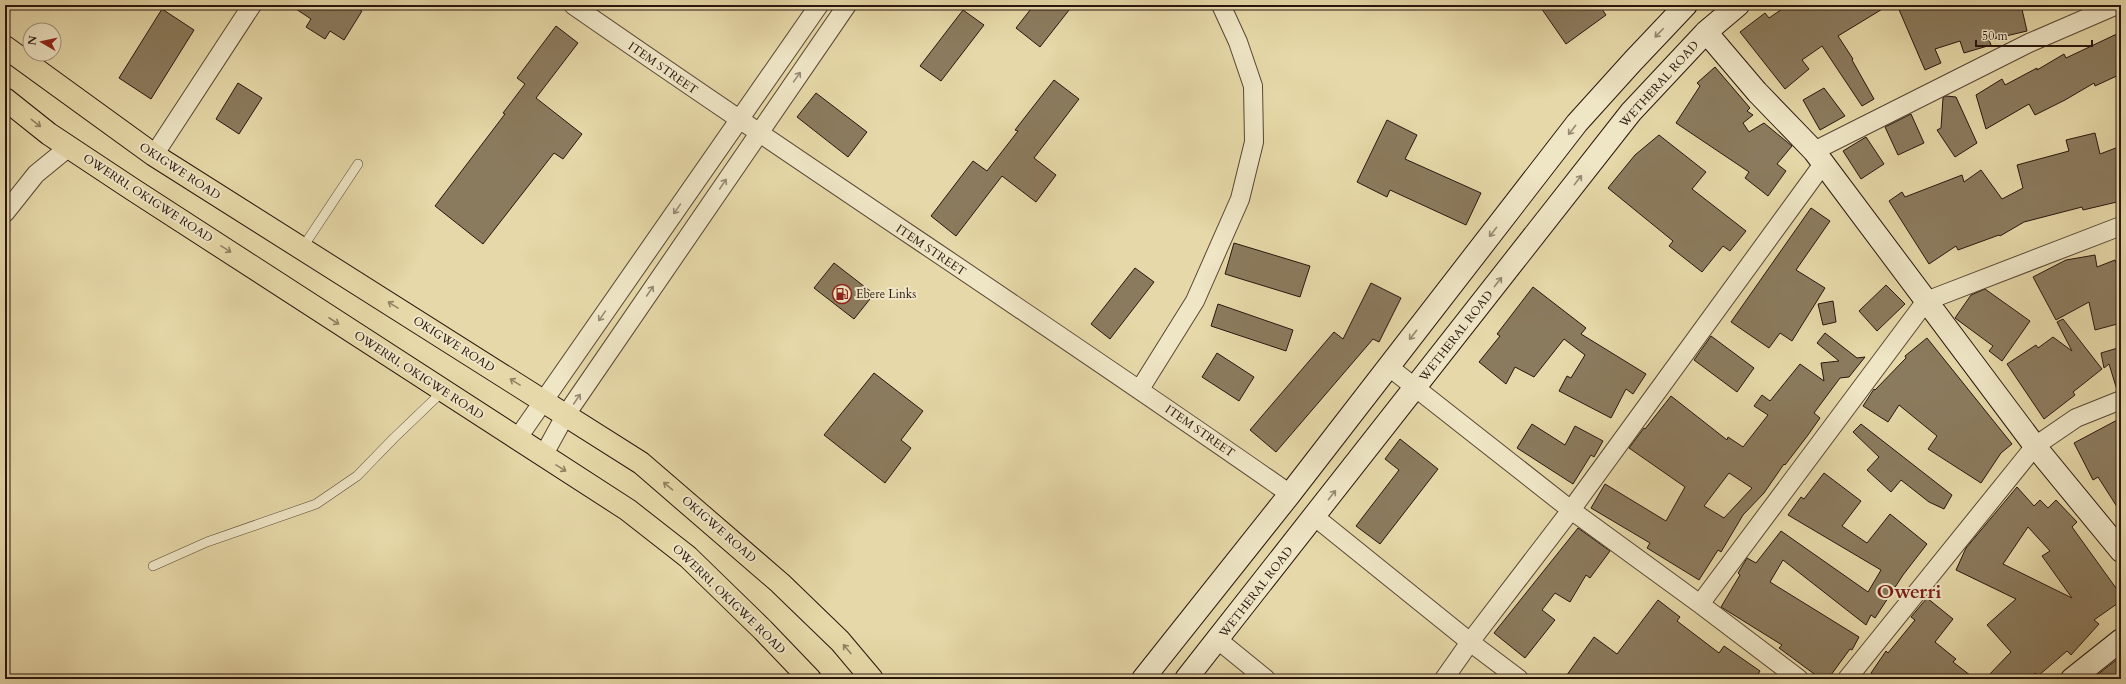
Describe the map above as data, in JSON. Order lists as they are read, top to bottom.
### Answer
{
  "streets": {
    "main road": ["WETHERAL ROAD", "OKIGWE ROAD", "OWERRI, OKIGWE ROAD"],
    "street": ["ITEM STREET"]
  },
  "one_way": ["OKIGWE ROAD", "OWERRI, OKIGWE ROAD"],
  "districts": ["Owerri"],
  "places": {
    "fuel station": ["Ebere Links"]
  },
  "scale_bar": "50 m",
  "north": "left"
}
